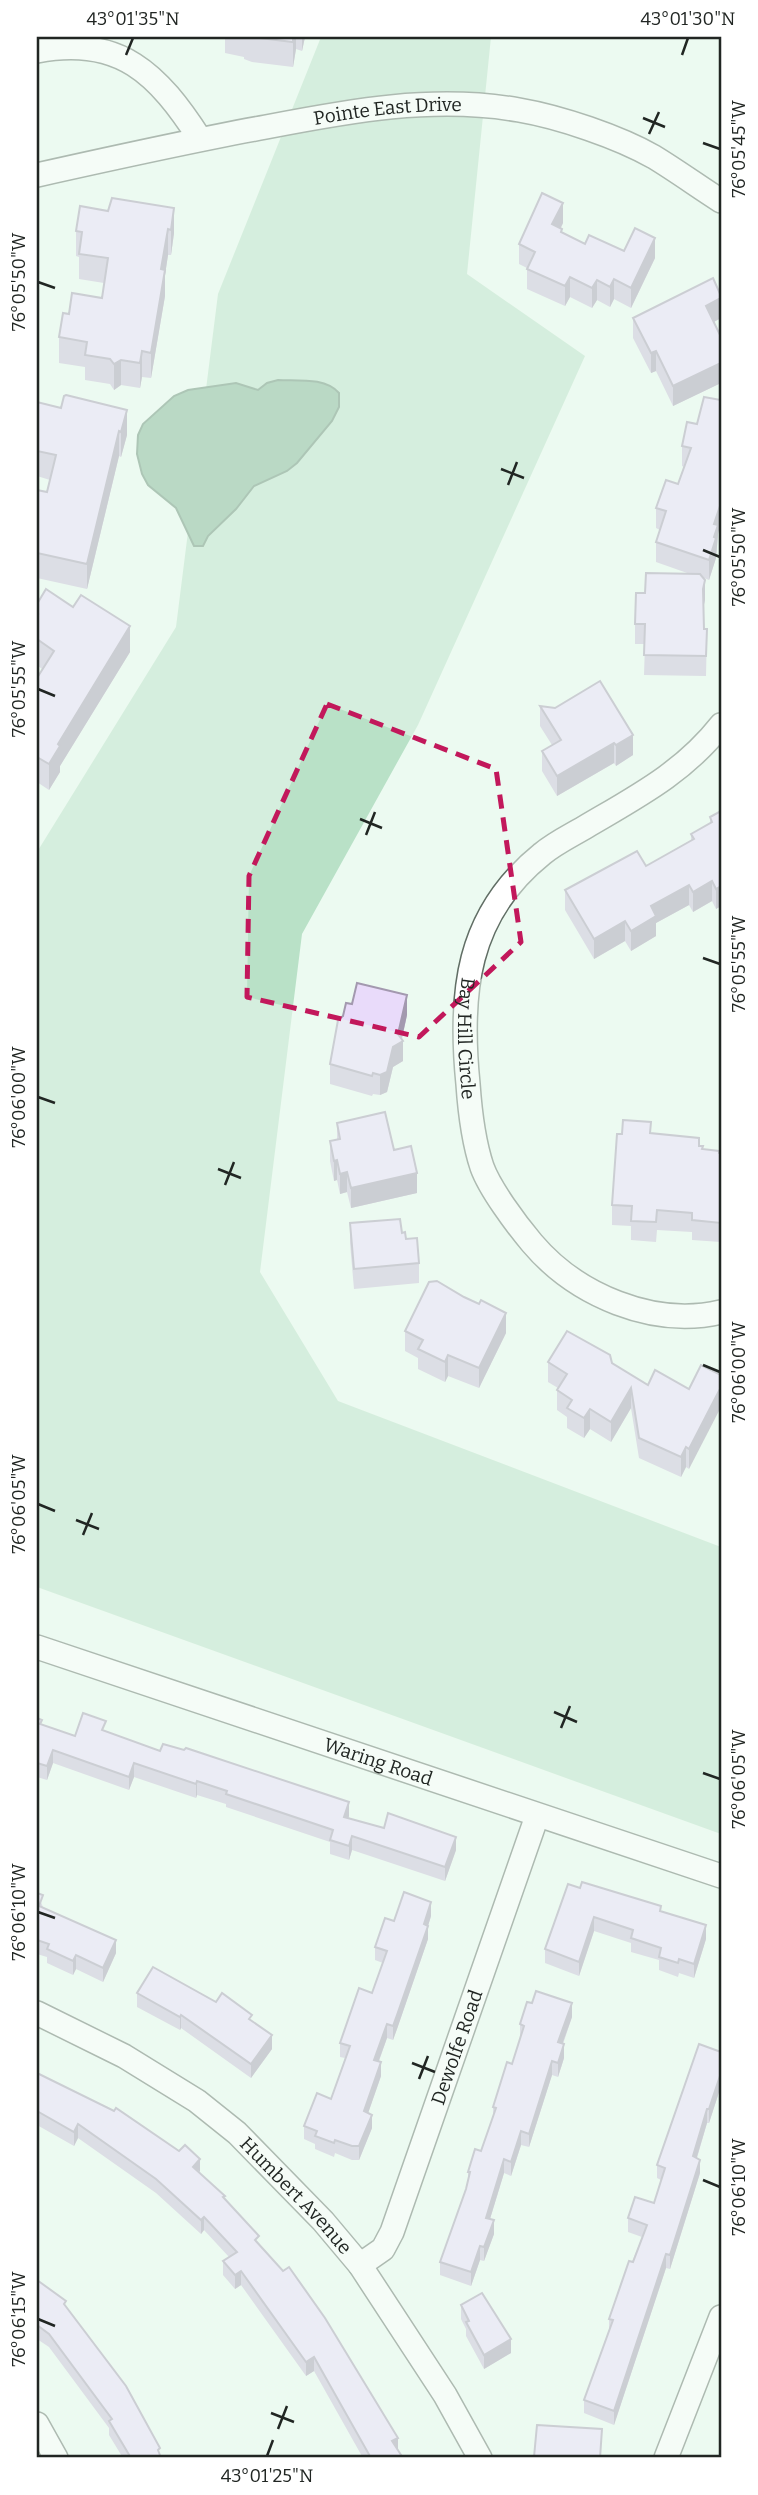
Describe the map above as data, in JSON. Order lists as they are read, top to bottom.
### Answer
{
  "streets": {
    "street": [
      "Pointe East Drive",
      "Bay Hill Circle",
      "Waring Road",
      "Dewolfe Road",
      "Humbert Avenue"
    ]
  },
  "crossings": [
    ["Waring Road", "Dewolfe Road"],
    ["Dewolfe Road", "Humbert Avenue"]
  ],
  "coordinates": [
    "43°01'35\"N",
    "43°01'30\"N",
    "76°05'45\"W",
    "76°05'50\"W",
    "76°05'55\"W",
    "76°06'00\"W",
    "76°06'05\"W",
    "76°06'10\"W",
    "76°06'15\"W",
    "43°01'25\"N"
  ]
}
